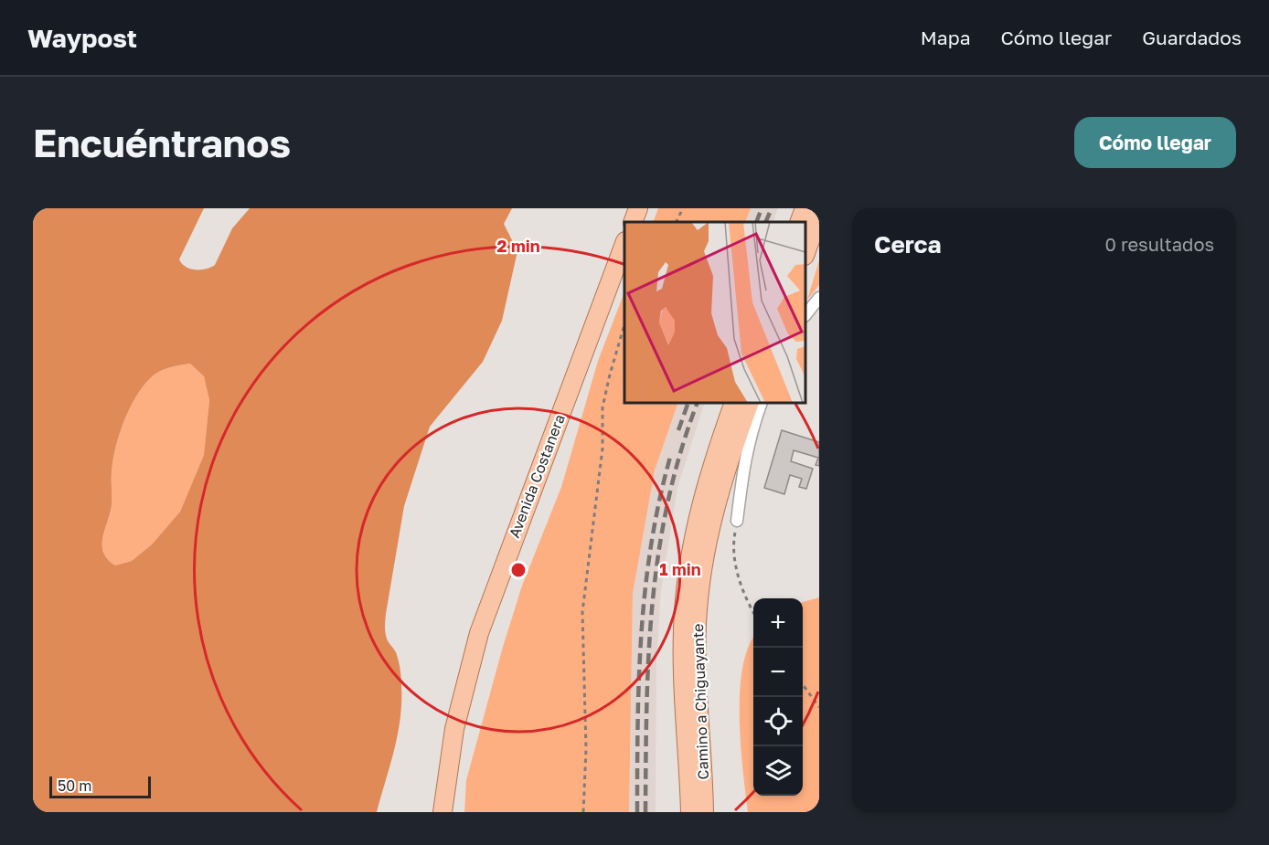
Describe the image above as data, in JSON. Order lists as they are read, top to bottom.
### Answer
{
  "streets": {
    "main road": ["Avenida Costanera", "Camino a Chiguayante"]
  },
  "scale_bar": "50 m",
  "page": {
    "header": "Waypost",
    "nav": ["Mapa", "Cómo llegar", "Guardados"],
    "buttons": "Cómo llegar",
    "title": "Encuéntranos",
    "heading": ["Cerca", "0 resultados"],
    "map_buttons": ["+", "−"],
    "scale": "50 m"
  },
  "rings": ["2 min", "1 min"]
}
